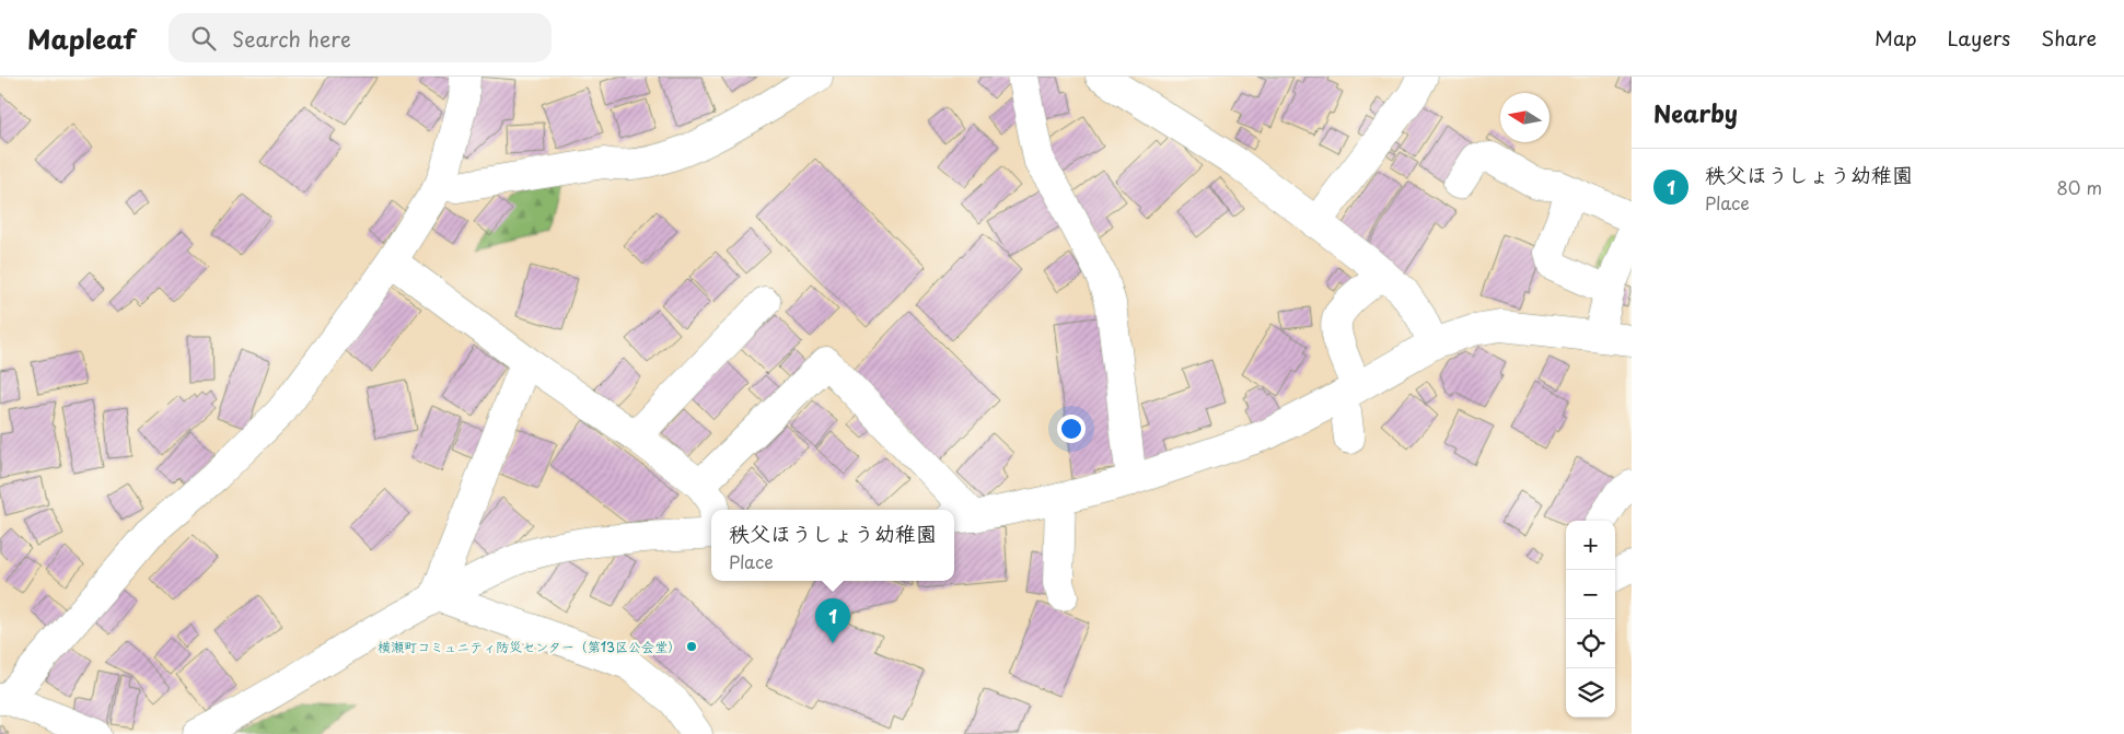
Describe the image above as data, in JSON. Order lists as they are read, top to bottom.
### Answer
{
  "places": ["横瀬町コミュニティ防災センター（第13区公会堂）"],
  "north": "left",
  "page": {
    "header": "Mapleaf",
    "search": "Search here",
    "nav": ["Map", "Layers", "Share"],
    "heading": "Nearby",
    "list": [
      {
        "mark": "1",
        "name": "秩父ほうしょう幼稚園",
        "note": "Place",
        "value": "80 m"
      }
    ],
    "popup": ["秩父ほうしょう幼稚園", "Place"],
    "map_buttons": ["+", "−"],
    "pins": "1"
  }
}
